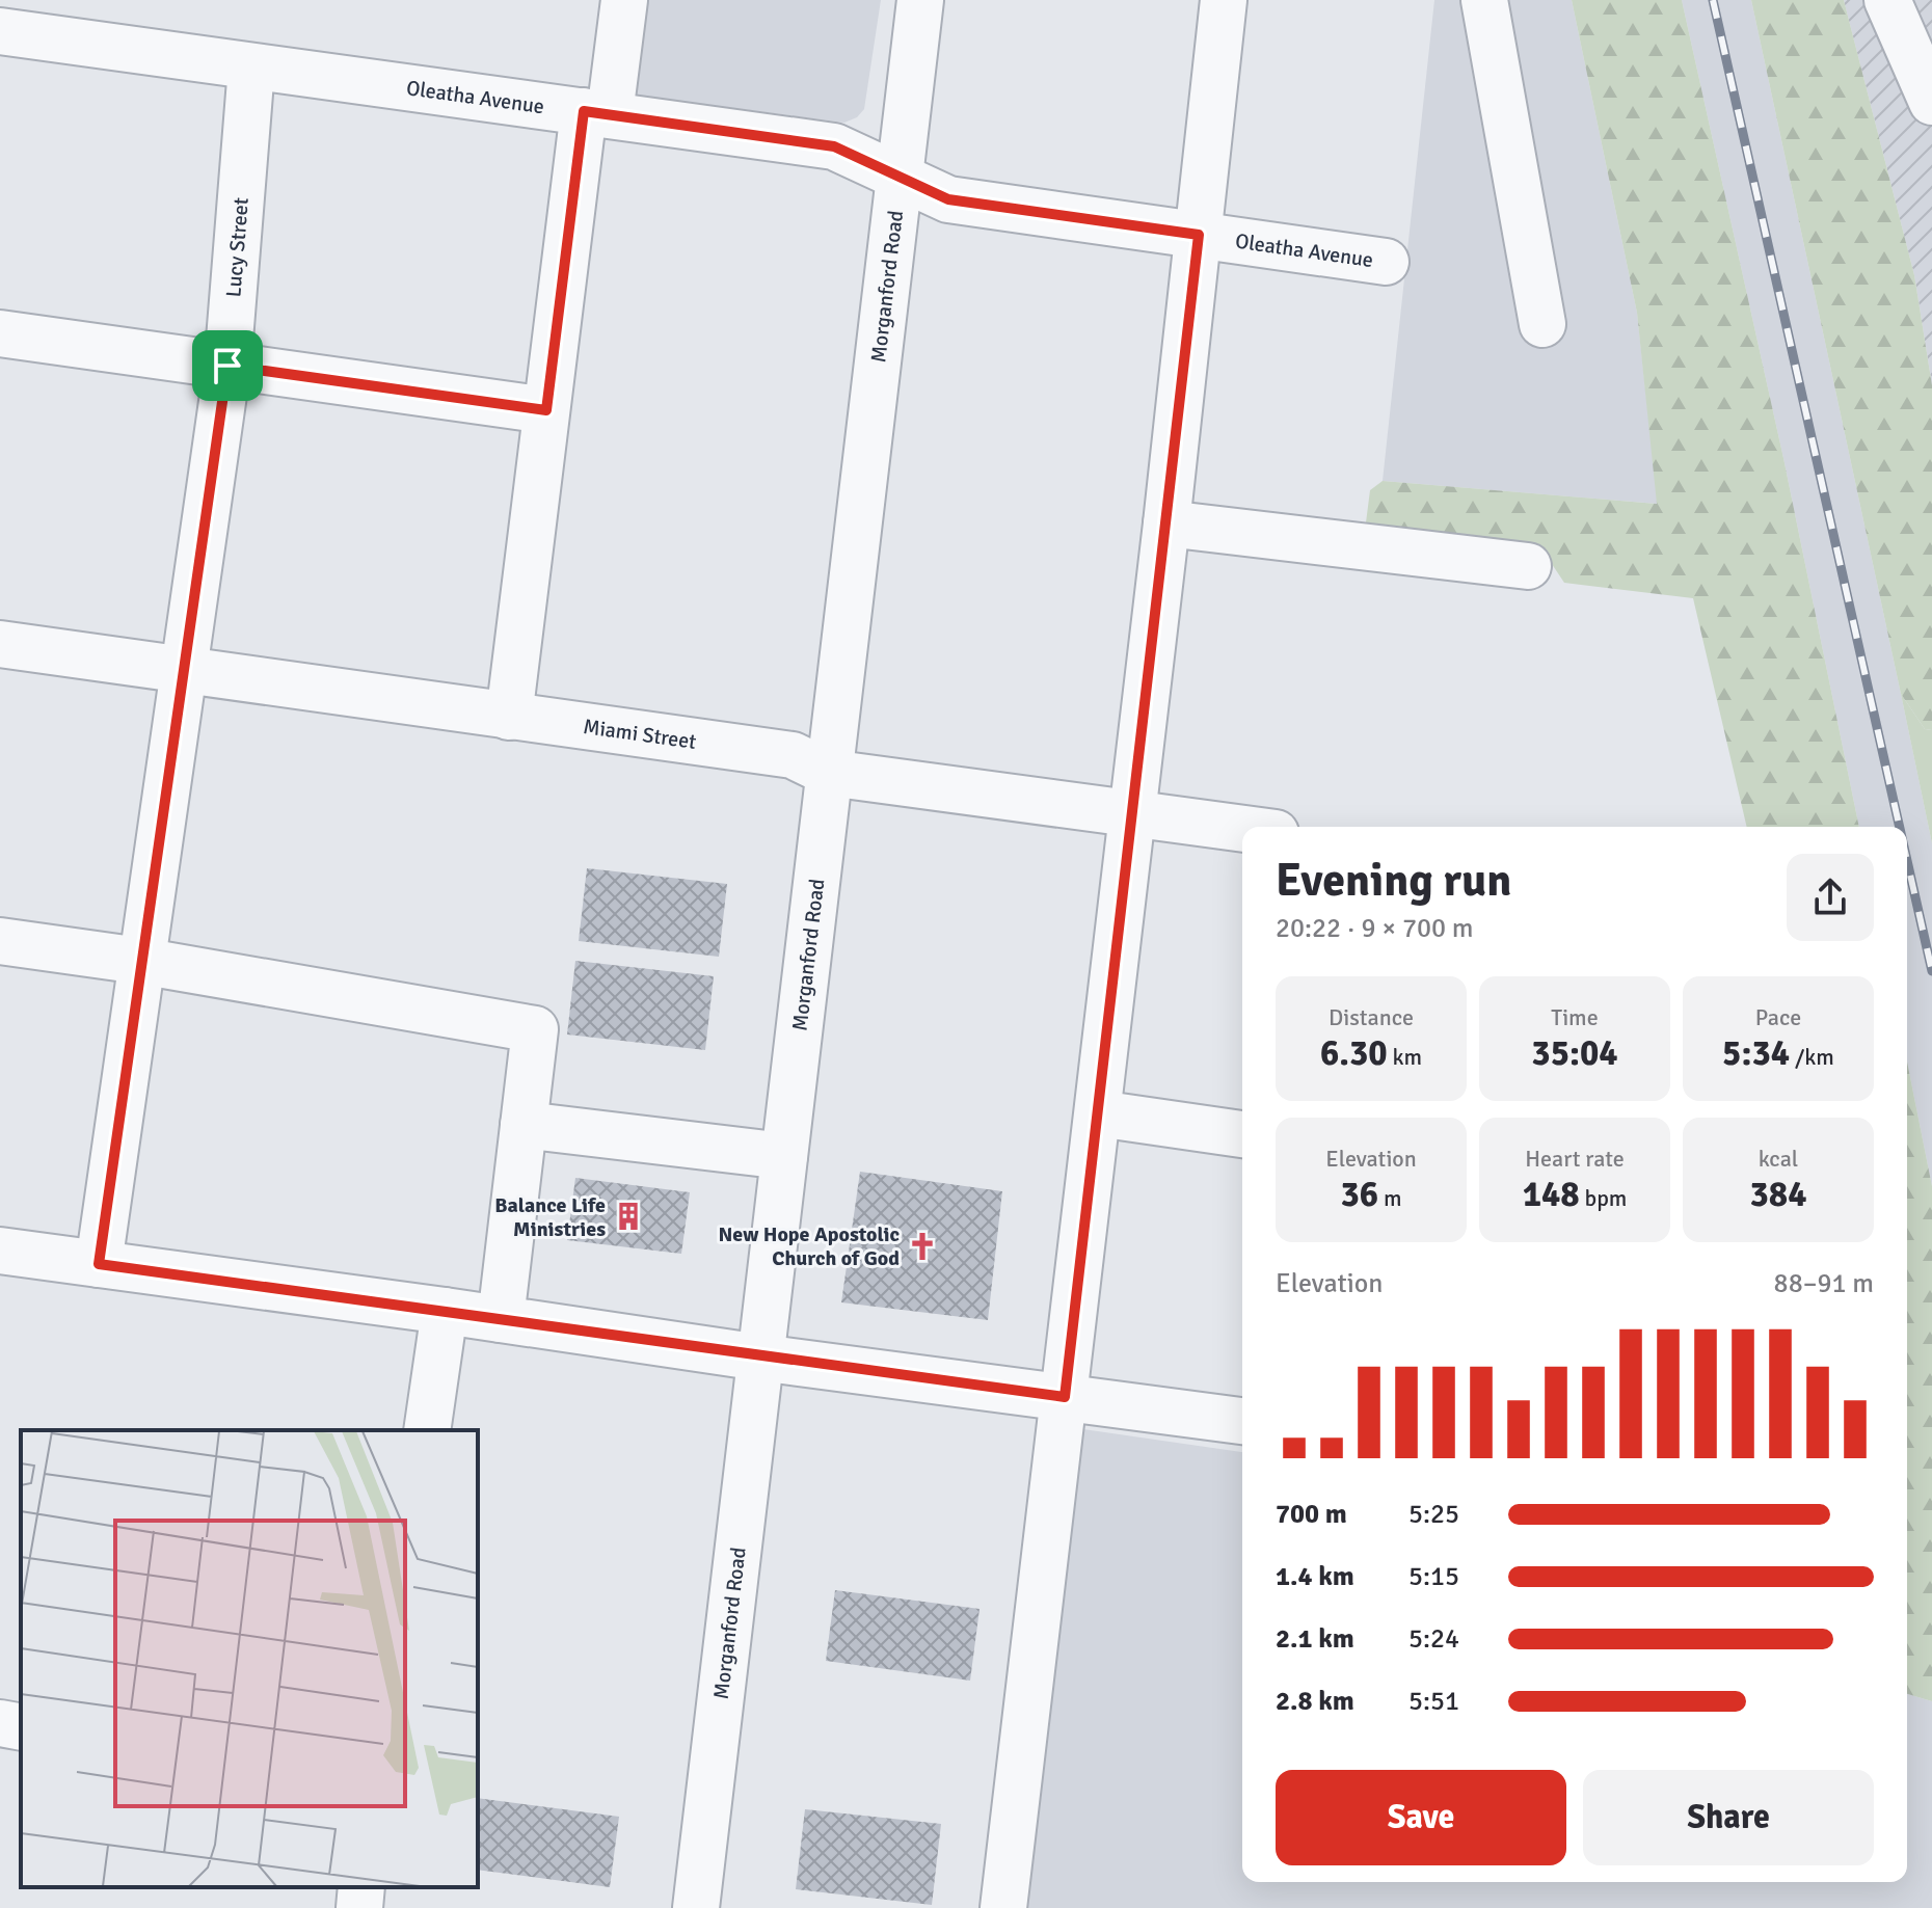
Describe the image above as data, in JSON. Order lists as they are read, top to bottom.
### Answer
{
  "streets": {
    "street": [
      "Oleatha Avenue",
      "Lucy Street",
      "Morganford Road",
      "Miami Street"
    ]
  },
  "crossings": [
    ["Oleatha Avenue", "Lucy Street"],
    ["Oleatha Avenue", "Morganford Road"],
    ["Lucy Street", "Miami Street"],
    ["Morganford Road", "Miami Street"]
  ],
  "places": {
    "building": ["Balance Life Ministries"],
    "church": ["New Hope Apostolic Church of God"]
  },
  "page": {
    "heading": ["Evening run", "20:22 · 9 × 700 m"],
    "stats": [
      ["Distance", "6.30 km"],
      ["Time", "35:04"],
      ["Pace", "5:34 /km"],
      ["Elevation", "36 m"],
      ["Heart rate", "148 bpm"],
      ["kcal", "384"]
    ],
    "chart": ["Elevation", "88–91 m"],
    "list": [
      {
        "name": "700 m",
        "note": "5:25"
      },
      {
        "name": "1.4 km",
        "note": "5:15"
      },
      {
        "name": "2.1 km",
        "note": "5:24"
      },
      {
        "name": "2.8 km",
        "note": "5:51"
      }
    ],
    "buttons": ["Save", "Share"]
  }
}
